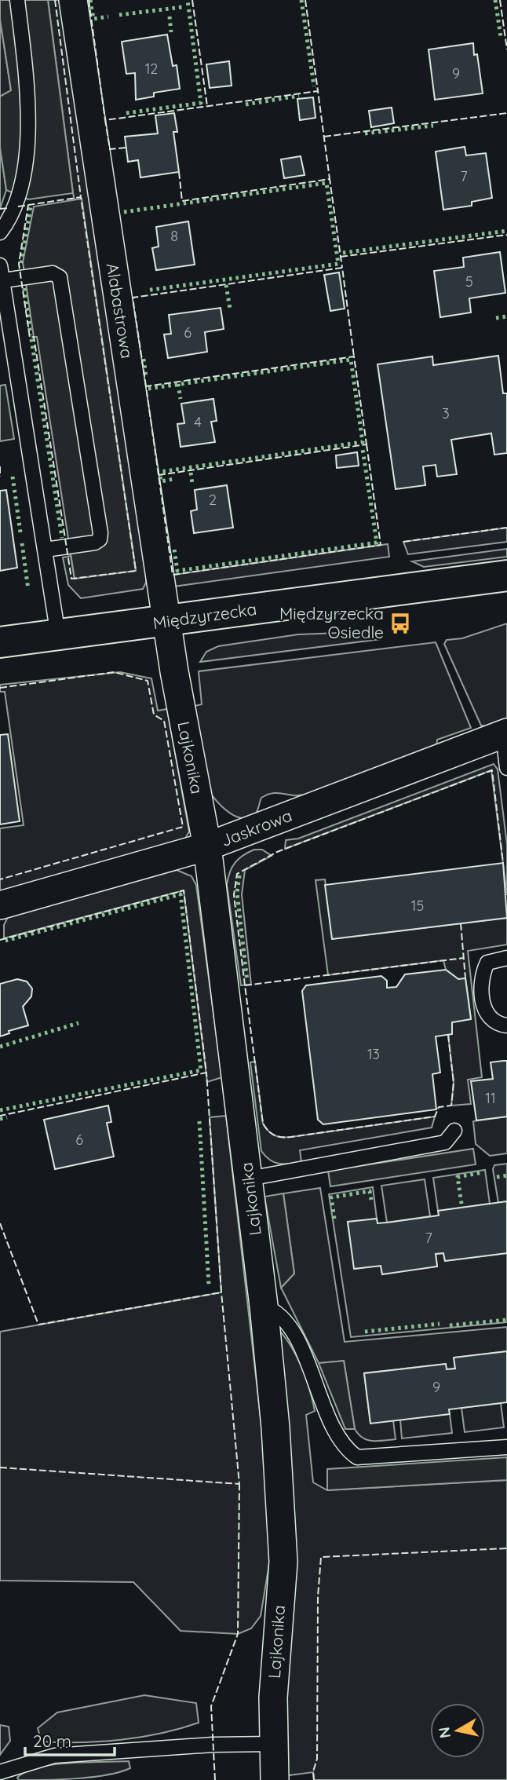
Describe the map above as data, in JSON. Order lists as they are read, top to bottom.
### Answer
{
  "streets": {
    "main road": ["Międzyrzecka"],
    "street": ["Alabastrowa", "Lajkonika", "Jaskrowa"]
  },
  "crossings": [
    ["Alabastrowa", "Międzyrzecka"],
    ["Alabastrowa", "Lajkonika"],
    ["Międzyrzecka", "Lajkonika"],
    ["Lajkonika", "Jaskrowa"]
  ],
  "places": {
    "bus stop": ["Międzyrzecka Osiedle"]
  },
  "house_numbers": [
    "12",
    "9",
    "7",
    "8",
    "5",
    "6",
    "3",
    "4",
    "2",
    "15",
    "13",
    "11",
    "6",
    "7",
    "9"
  ],
  "scale_bar": "20 m",
  "north": "left"
}
